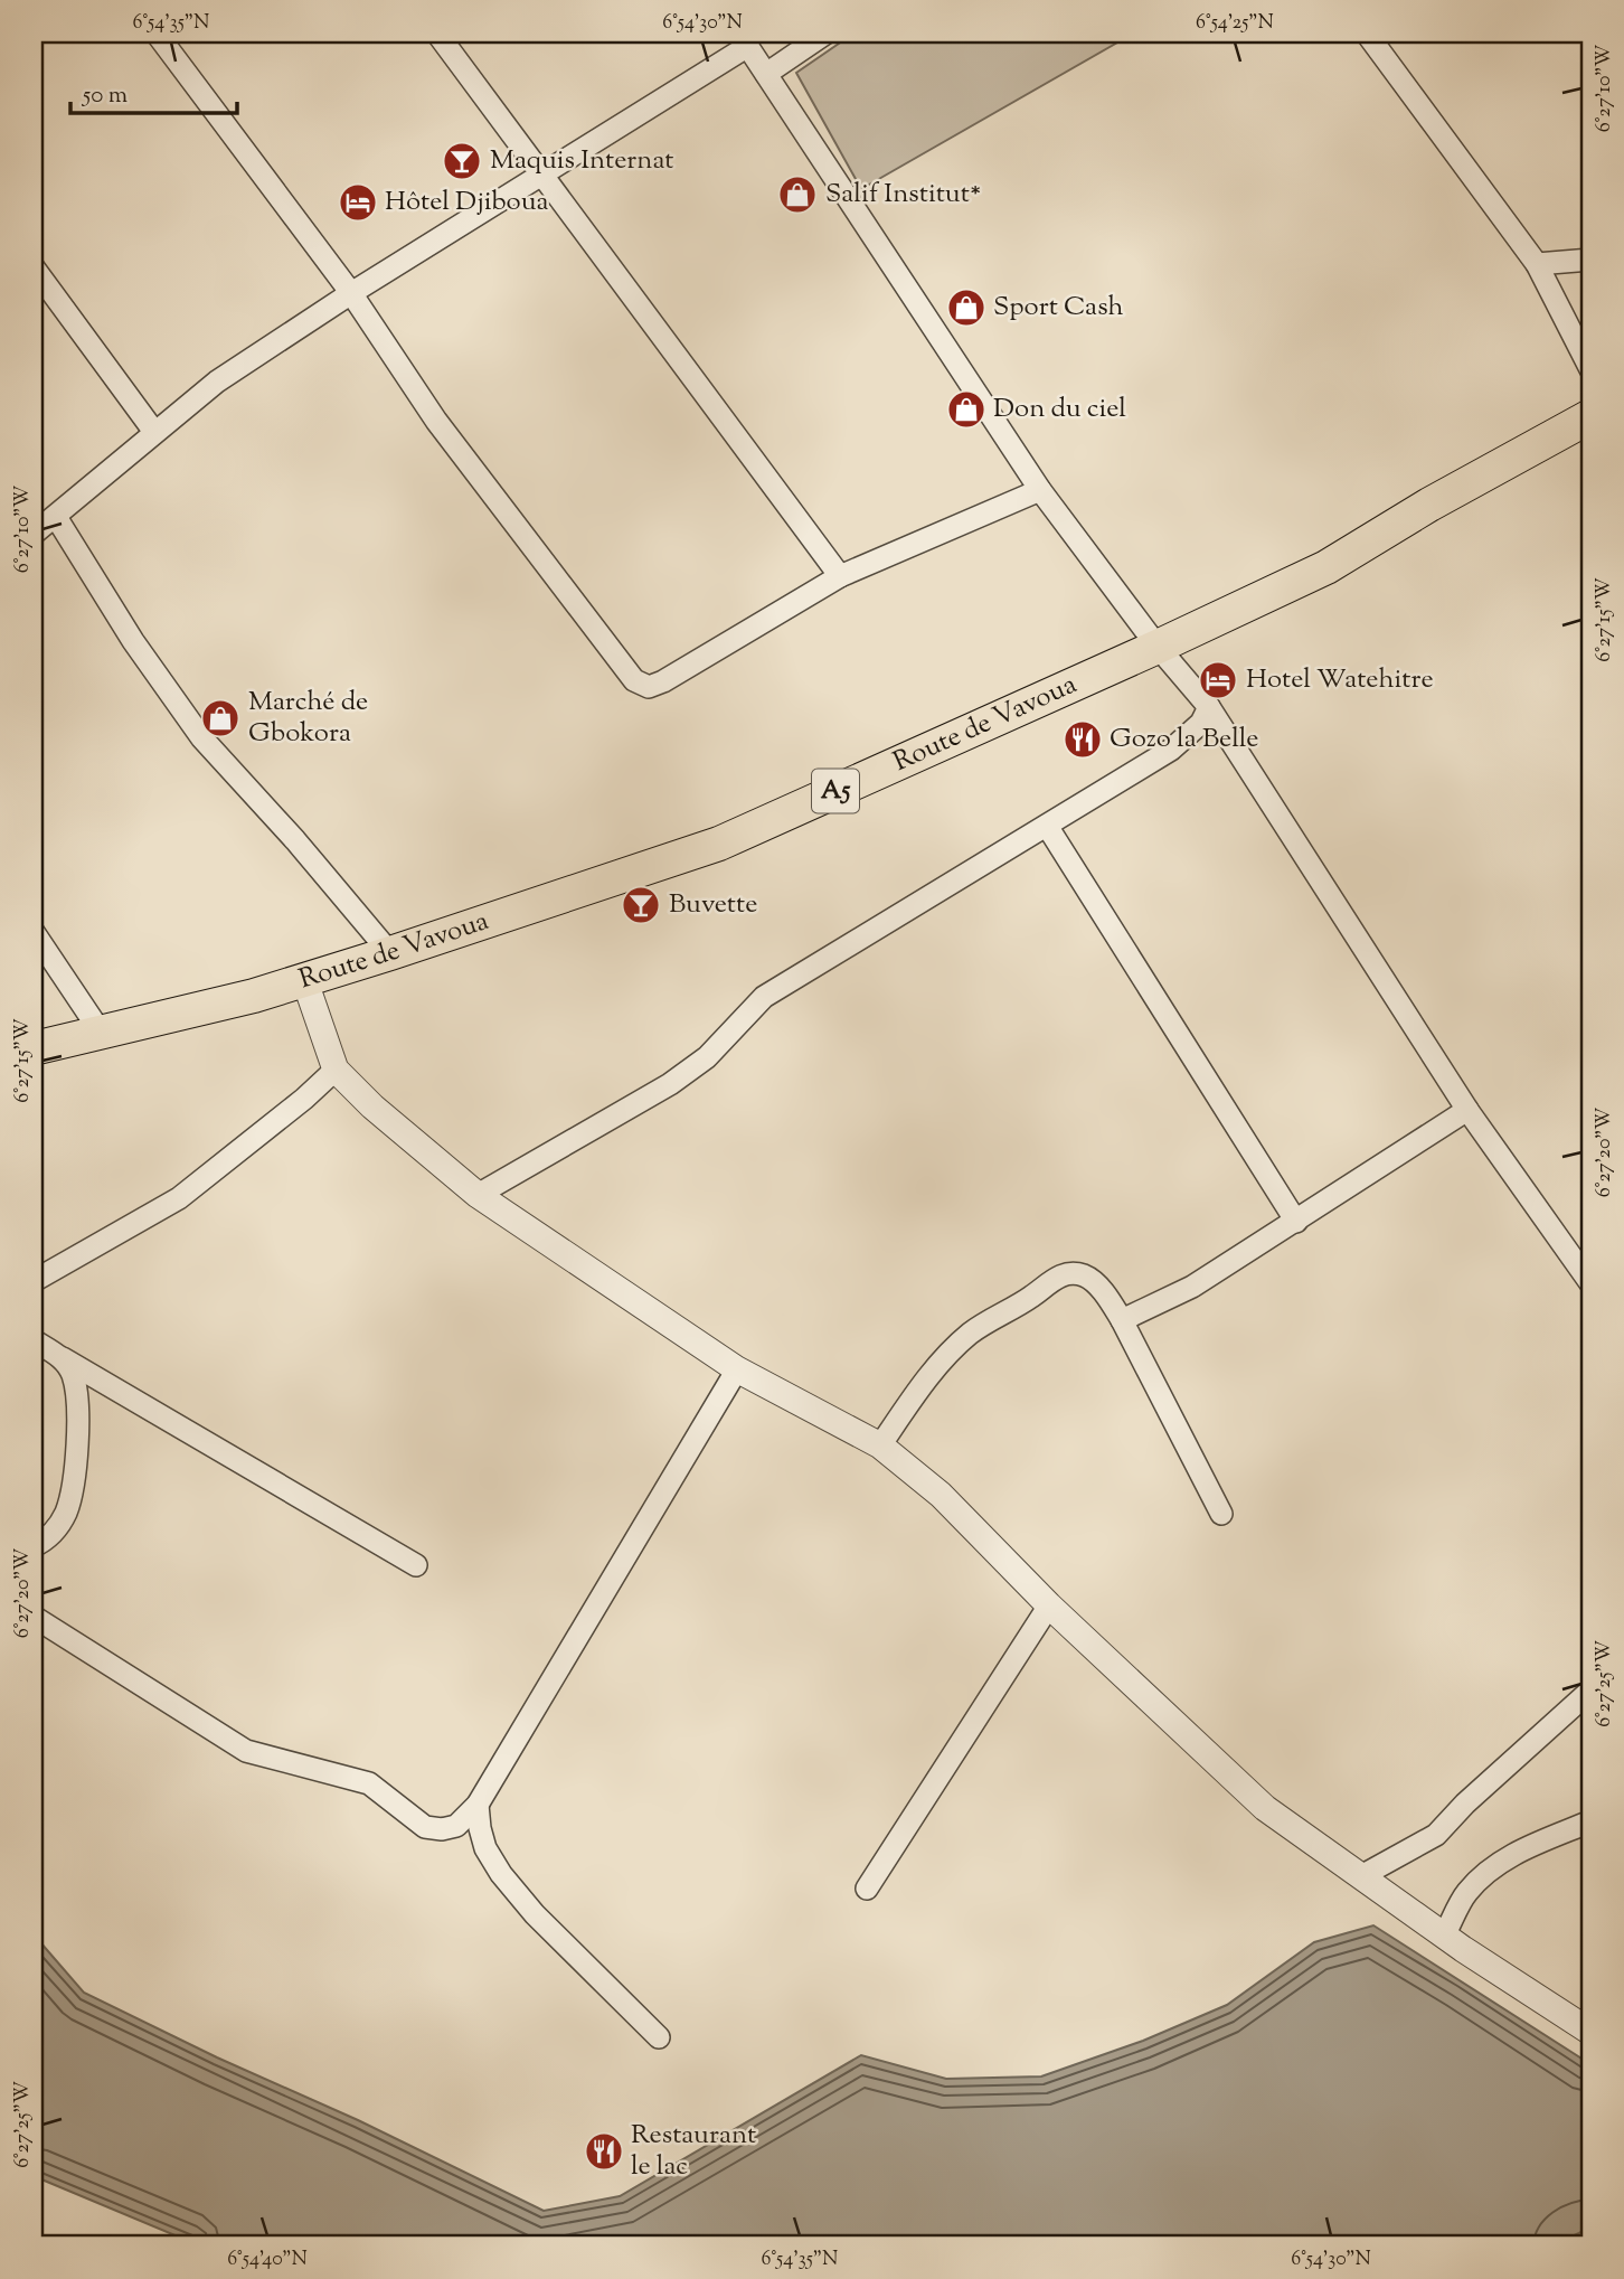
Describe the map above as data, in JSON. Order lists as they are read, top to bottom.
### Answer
{
  "streets": {
    "main road": ["Route de Vavoua", "A5"]
  },
  "places": {
    "bar": ["Maquis Internat", "Buvette"],
    "shop": [
      "Salif Institut*",
      "Sport Cash",
      "Don du ciel",
      "Marché de Gbokora"
    ],
    "hotel": ["Hôtel Djiboua", "Hotel Watehitre"],
    "restaurant": ["Gozo la Belle", "Restaurant le lac"]
  },
  "scale_bar": "50 m",
  "coordinates": [
    "6°54'35\"N",
    "6°54'30\"N",
    "6°54'25\"N",
    "6°27'10\"W",
    "6°27'15\"W",
    "6°27'20\"W",
    "6°27'25\"W",
    "6°54'40\"N"
  ]
}
